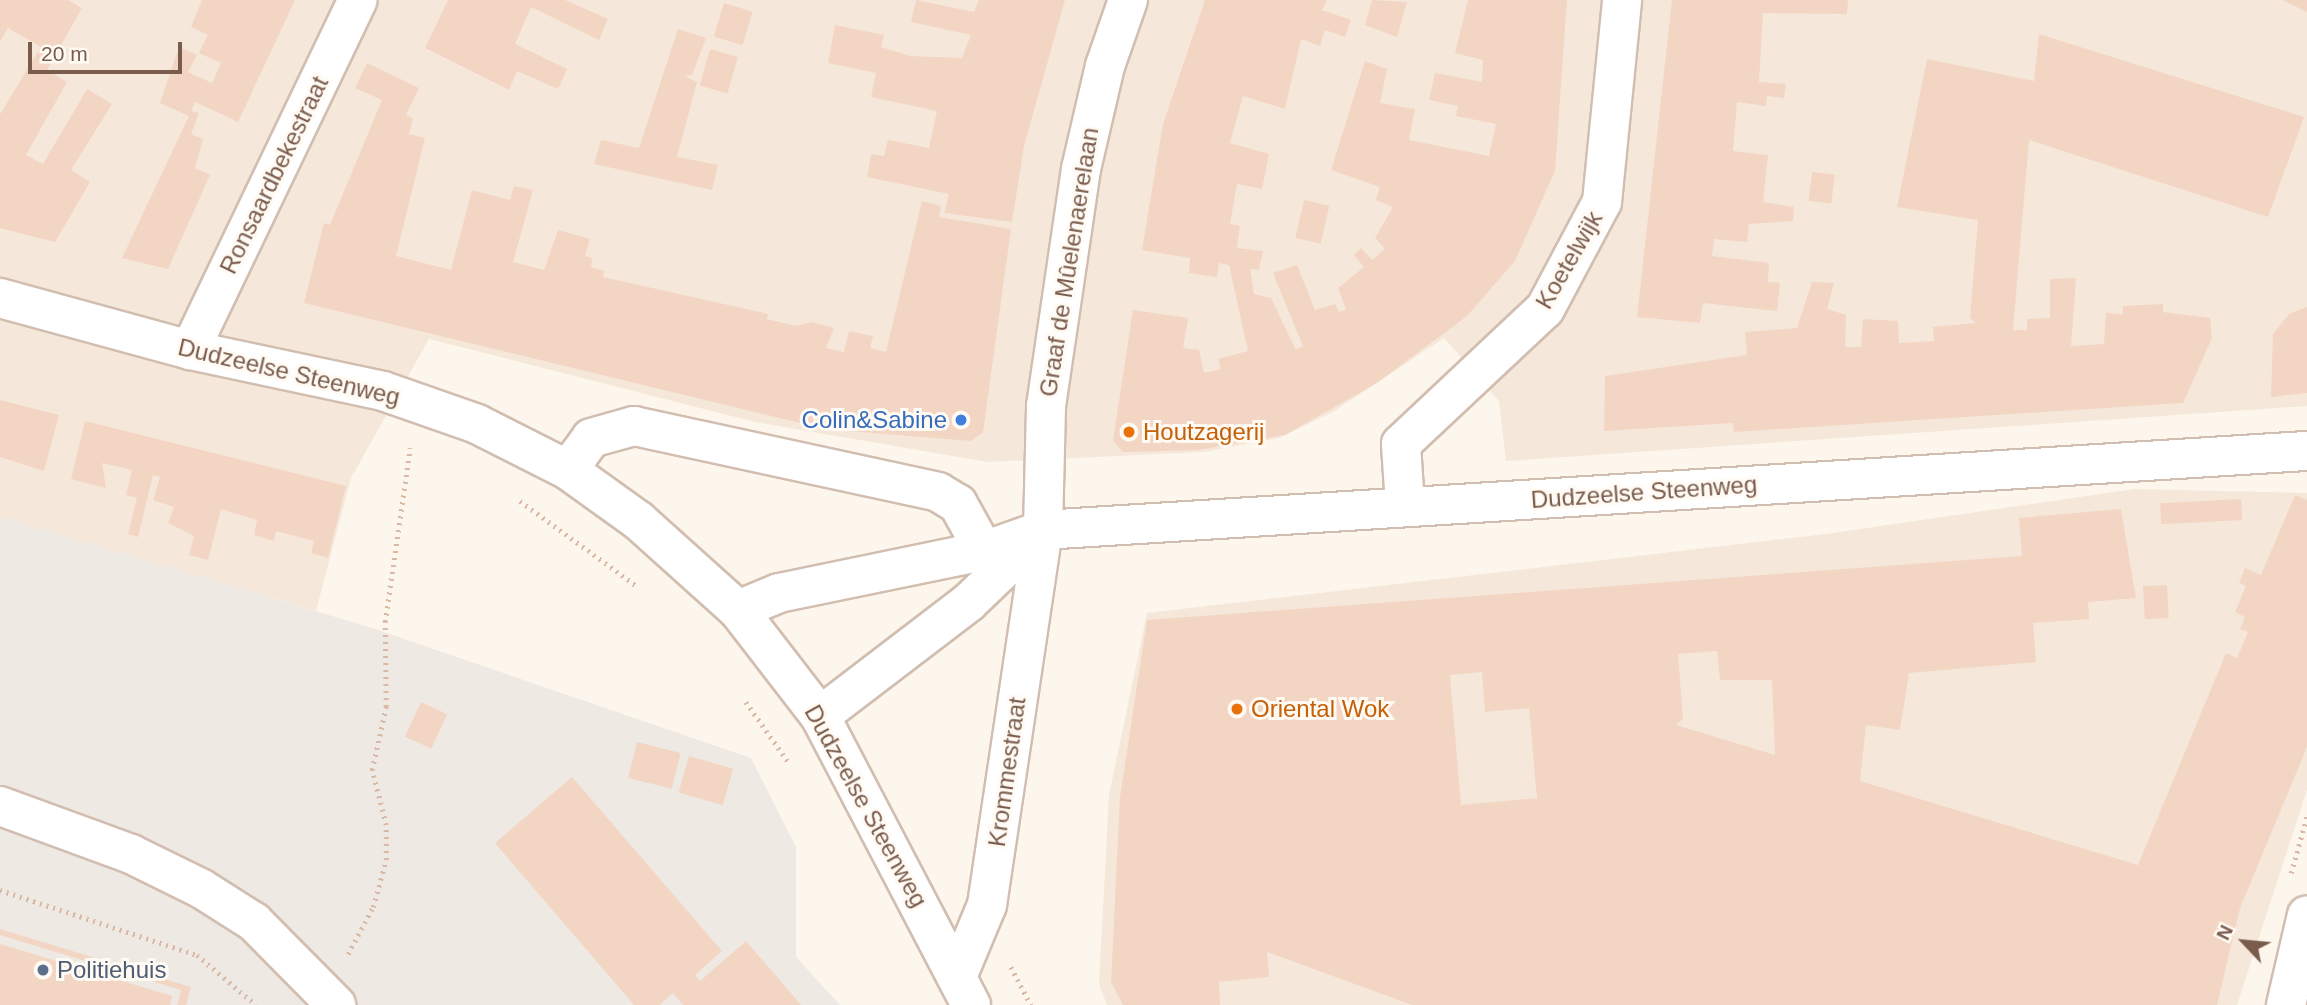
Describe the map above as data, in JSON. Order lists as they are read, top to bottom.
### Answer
{
  "streets": {
    "street": [
      "Ronsaardbekestraat",
      "Koetelwijk",
      "Graaf de Mûelenaerelaan",
      "Dudzeelse Steenweg",
      "Krommestraat"
    ]
  },
  "crossings": [
    ["Ronsaardbekestraat", "Dudzeelse Steenweg"],
    ["Koetelwijk", "Dudzeelse Steenweg"],
    ["Graaf de Mûelenaerelaan", "Dudzeelse Steenweg"],
    ["Graaf de Mûelenaerelaan", "Krommestraat"],
    ["Dudzeelse Steenweg", "Krommestraat"]
  ],
  "places": [
    "Colin&Sabine",
    "Houtzagerij",
    "Oriental Wok",
    "Politiehuis"
  ],
  "scale_bar": "20 m",
  "north": "top left"
}
